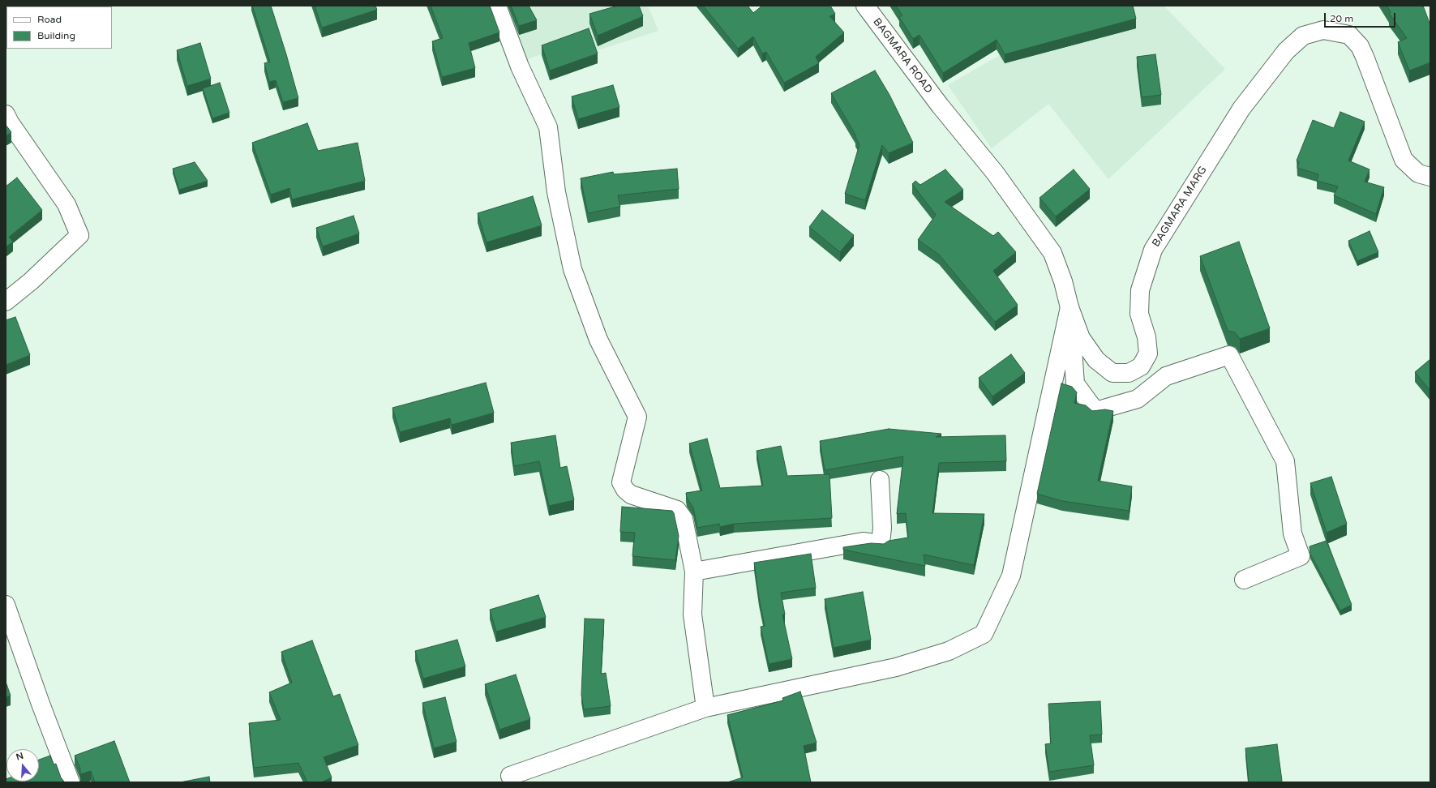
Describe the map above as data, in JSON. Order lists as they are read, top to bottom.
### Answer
{
  "streets": {
    "street": ["BAGMARA ROAD", "BAGMARA MARG"]
  },
  "crossings": [
    ["BAGMARA ROAD", "BAGMARA MARG"]
  ],
  "legend": ["Road", "Building"],
  "scale_bar": "20 m",
  "north": "top"
}
